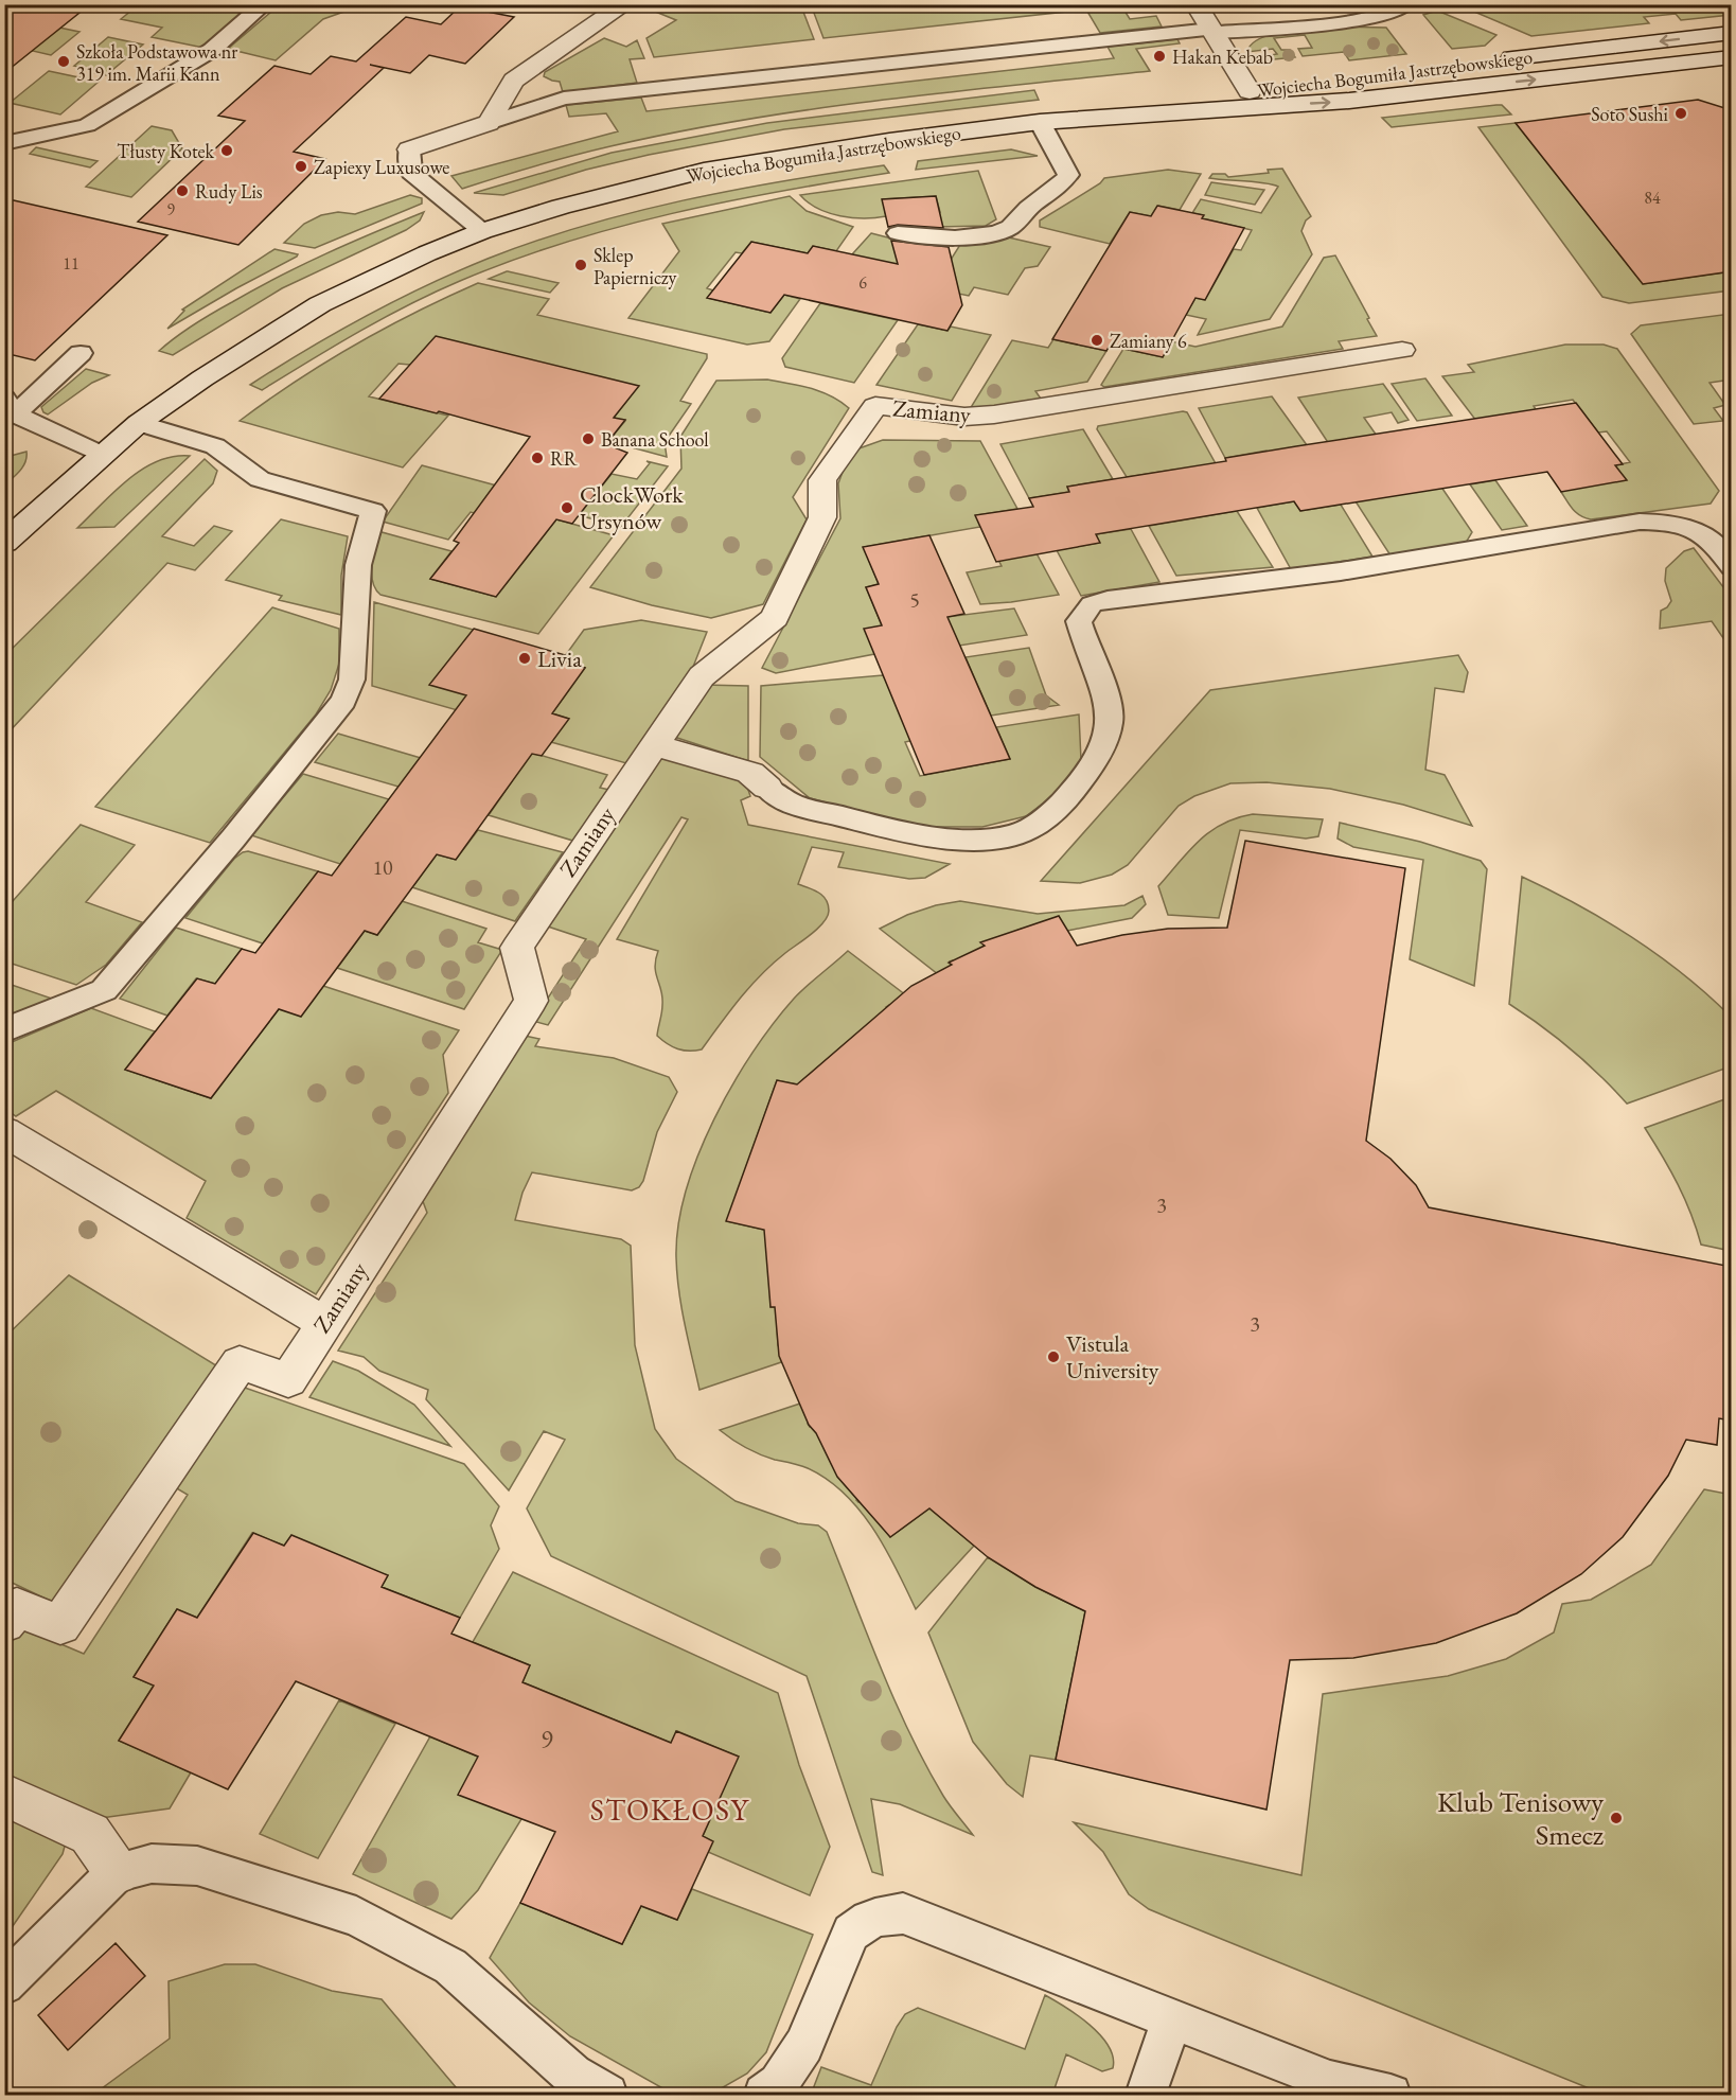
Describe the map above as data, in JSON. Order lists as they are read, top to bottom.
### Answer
{
  "streets": {
    "street": ["Wojciecha Bogumiła Jastrzębowskiego", "Zamiany"]
  },
  "districts": ["STOKŁOSY"],
  "places": [
    "Hakan Kebab",
    "Szkoła Podstawowa nr 319 im. Marii Kann",
    "Soto Sushi",
    "Tłusty Kotek",
    "Zapiexy Luxusowe",
    "Rudy Lis",
    "Sklep Papierniczy",
    "Zamiany 6",
    "Banana School",
    "RR",
    "ClockWork Ursynów",
    "Livia",
    "Vistula University",
    "Klub Tenisowy Smecz"
  ],
  "house_numbers": [
    "84",
    "9",
    "11",
    "6",
    "5",
    "10",
    "3",
    "3",
    "9"
  ]
}
